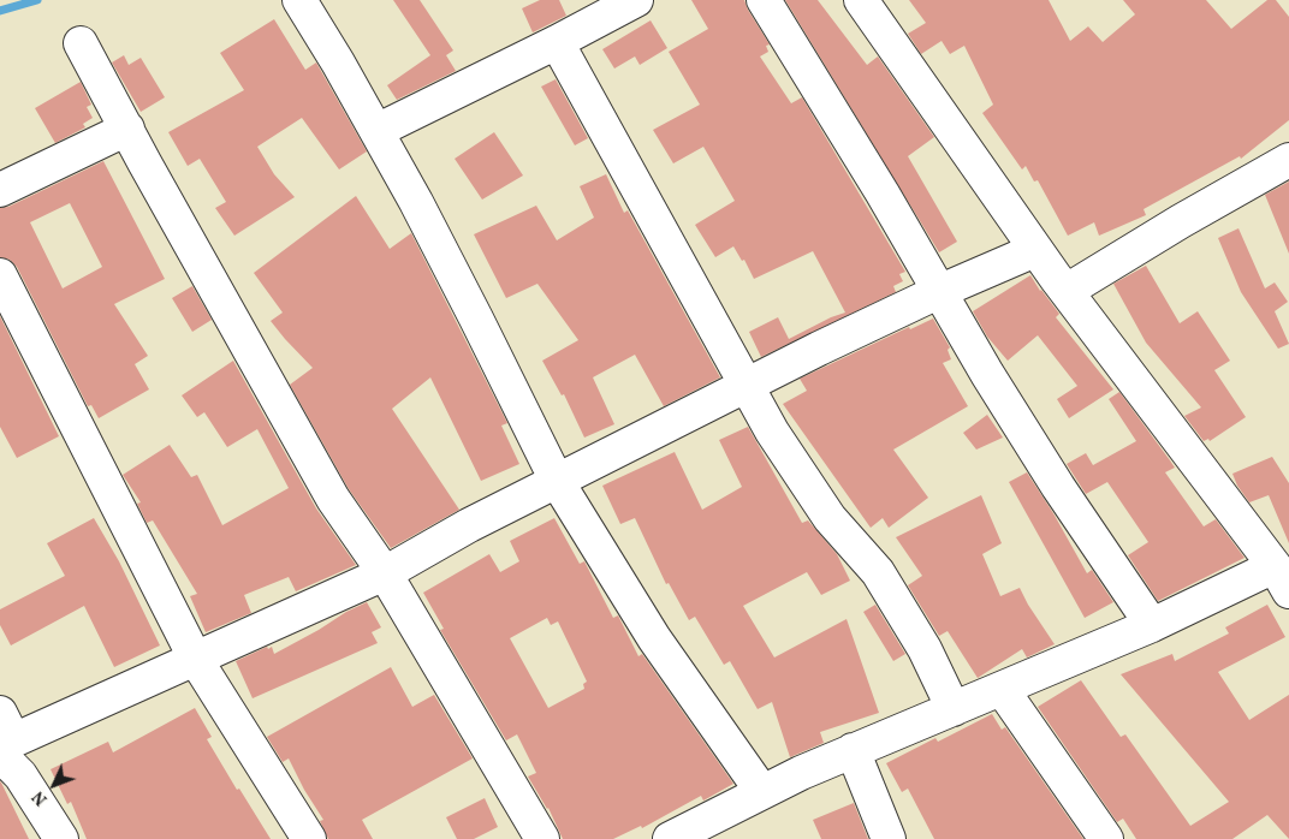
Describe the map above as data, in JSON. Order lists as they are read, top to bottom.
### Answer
{
  "north": "bottom left"
}
